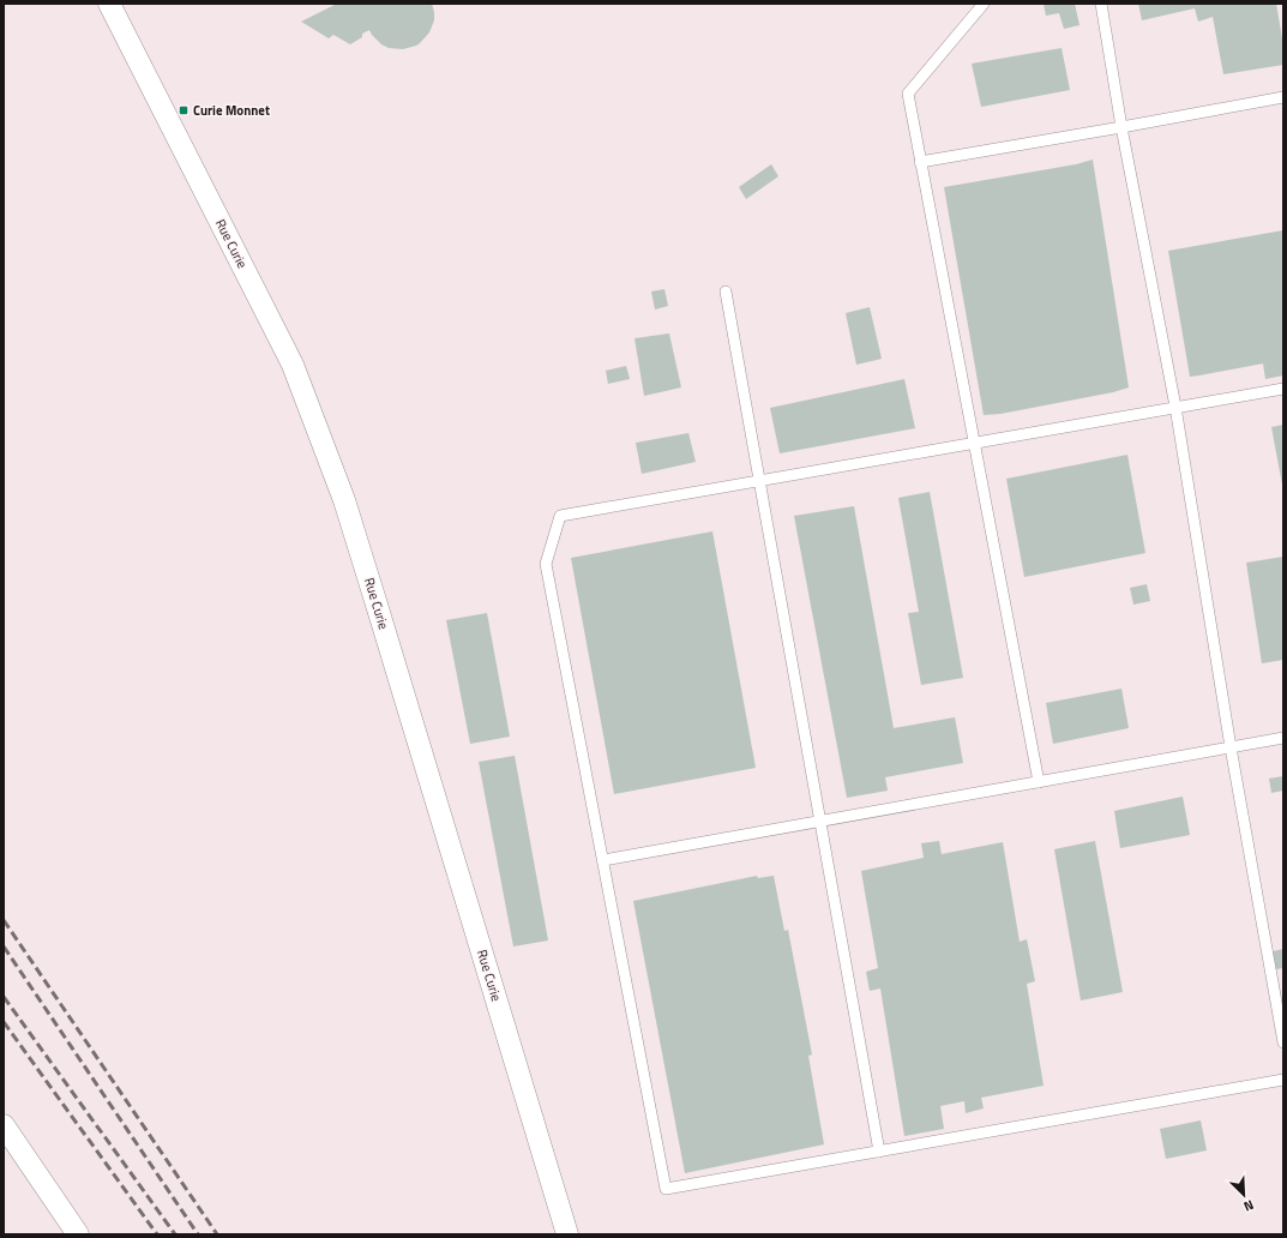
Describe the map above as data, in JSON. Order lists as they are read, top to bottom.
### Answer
{
  "streets": {
    "street": ["Rue Curie"]
  },
  "places": {
    "transit": ["Curie Monnet"]
  },
  "north": "bottom right"
}
